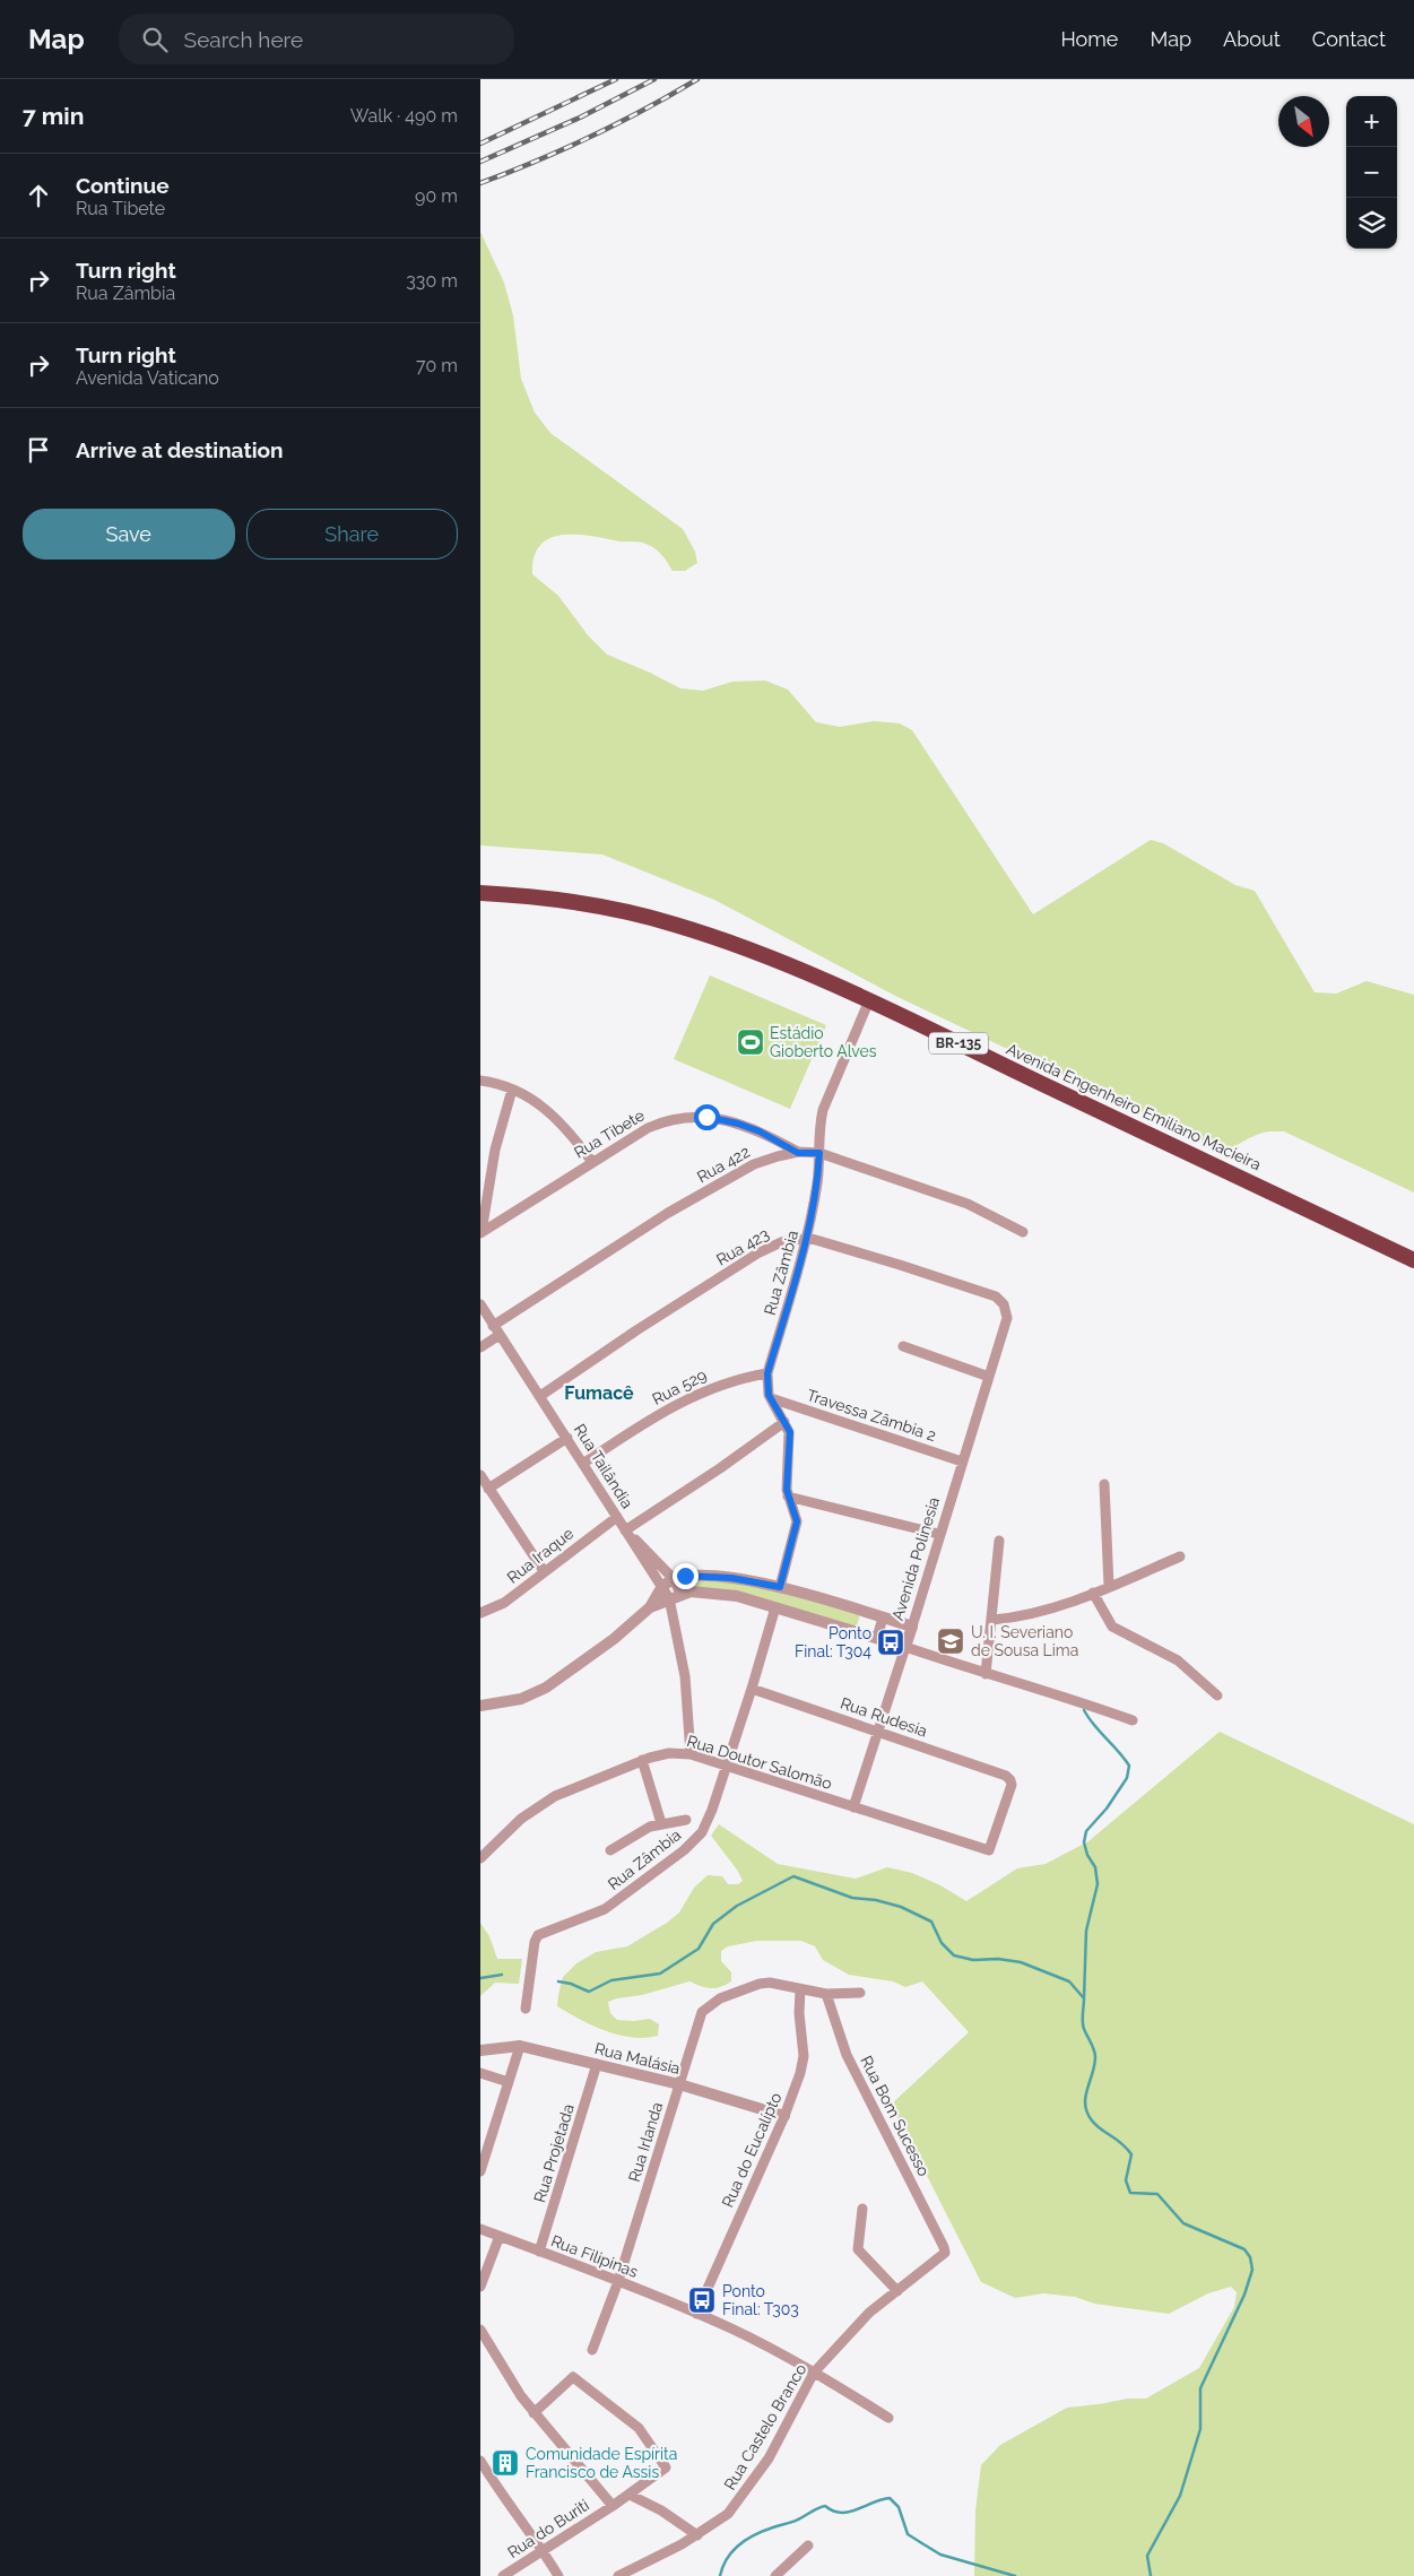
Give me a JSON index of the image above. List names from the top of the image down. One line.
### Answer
{"streets":{"highway":["BR-135","Avenida Engenheiro Emiliano Macieira"],"street":["Rua Tibete","Rua 422","Rua 423","Rua Zâmbia","Rua 529","Travessa Zâmbia 2","Rua Tailândia","Rua Iraque","Avenida Polinesia","Rua Rudesia","Rua Doutor Salomão","Rua Malásia","Rua Bom Sucesso","Rua Irlanda","Rua do Eucalípto","Rua Projetada","Rua Filipinas","Rua Castelo Branco","Rua do Buriti"]},"crossings":[["Avenida Engenheiro Emiliano Macieira","Rua Zâmbia"],["Rua Tibete","Rua 422"],["Rua 422","Rua Zâmbia"],["Rua 422","Rua Tailândia"],["Rua 423","Rua Zâmbia"],["Rua 423","Rua Tailândia"],["Rua 423","Avenida Polinesia"],["Rua Zâmbia","Rua 529"],["Rua Zâmbia","Travessa Zâmbia 2"],["Rua Zâmbia","Rua Rudesia"],["Rua Zâmbia","Rua Doutor Salomão"],["Rua 529","Rua Tailândia"],["Travessa Zâmbia 2","Avenida Polinesia"],["Rua Tailândia","Rua Iraque"],["Avenida Polinesia","Rua Rudesia"],["Avenida Polinesia","Rua Doutor Salomão"],["Rua Rudesia","Rua Doutor Salomão"],["Rua Malásia","Rua Irlanda"],["Rua Malásia","Rua do Eucalípto"],["Rua Malásia","Rua Projetada"],["Rua Bom Sucesso","Rua Castelo Branco"],["Rua Irlanda","Rua do Eucalípto"],["Rua Irlanda","Rua Filipinas"],["Rua do Eucalípto","Rua Filipinas"],["Rua Projetada","Rua Filipinas"],["Rua Filipinas","Rua Castelo Branco"]],"districts":["Fumacê"],"places":{"sports":["Estádio Gioberto Alves"],"school or university":["U. I. Severiano de Sousa Lima"],"bus stop":["Ponto Final: T304","Ponto Final: T303"],"building":["Comunidade Espírita Francisco de Assis"]},"north":"bottom right","page":{"header":"Map","search":"Search here","nav":["Home","Map","About","Contact"],"heading":["7 min","Walk · 490 m"],"map_buttons":["+","−"],"list":[["Continue","Rua Tibete","90 m"],["Turn right","Rua Zâmbia","330 m"],["Turn right","Avenida Vaticano","70 m"],"Arrive at destination"],"buttons":["Save","Share"]}}
